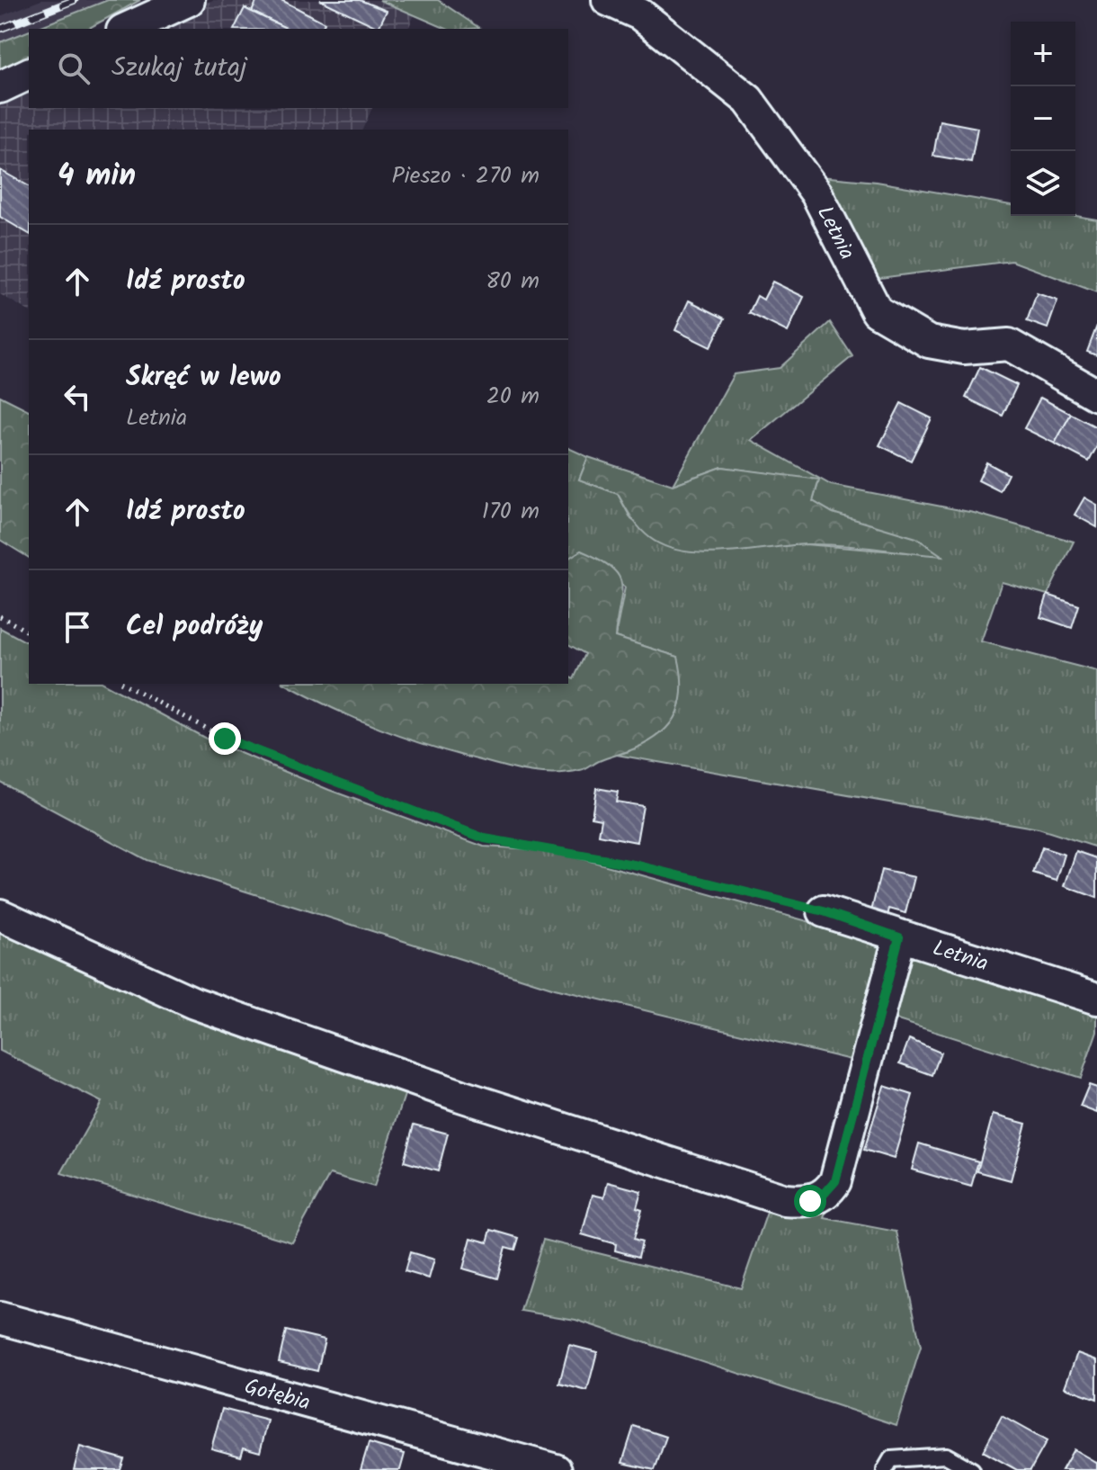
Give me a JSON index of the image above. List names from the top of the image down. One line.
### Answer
{"streets":{"street":["Letnia","Gołębia"]},"page":{"map_buttons":["+","−"],"search":"Szukaj tutaj","heading":["4 min","Pieszo · 270 m"],"list":[["Idź prosto","80 m"],["Skręć w lewo","Letnia","20 m"],["Idź prosto","170 m"],"Cel podróży"]}}
